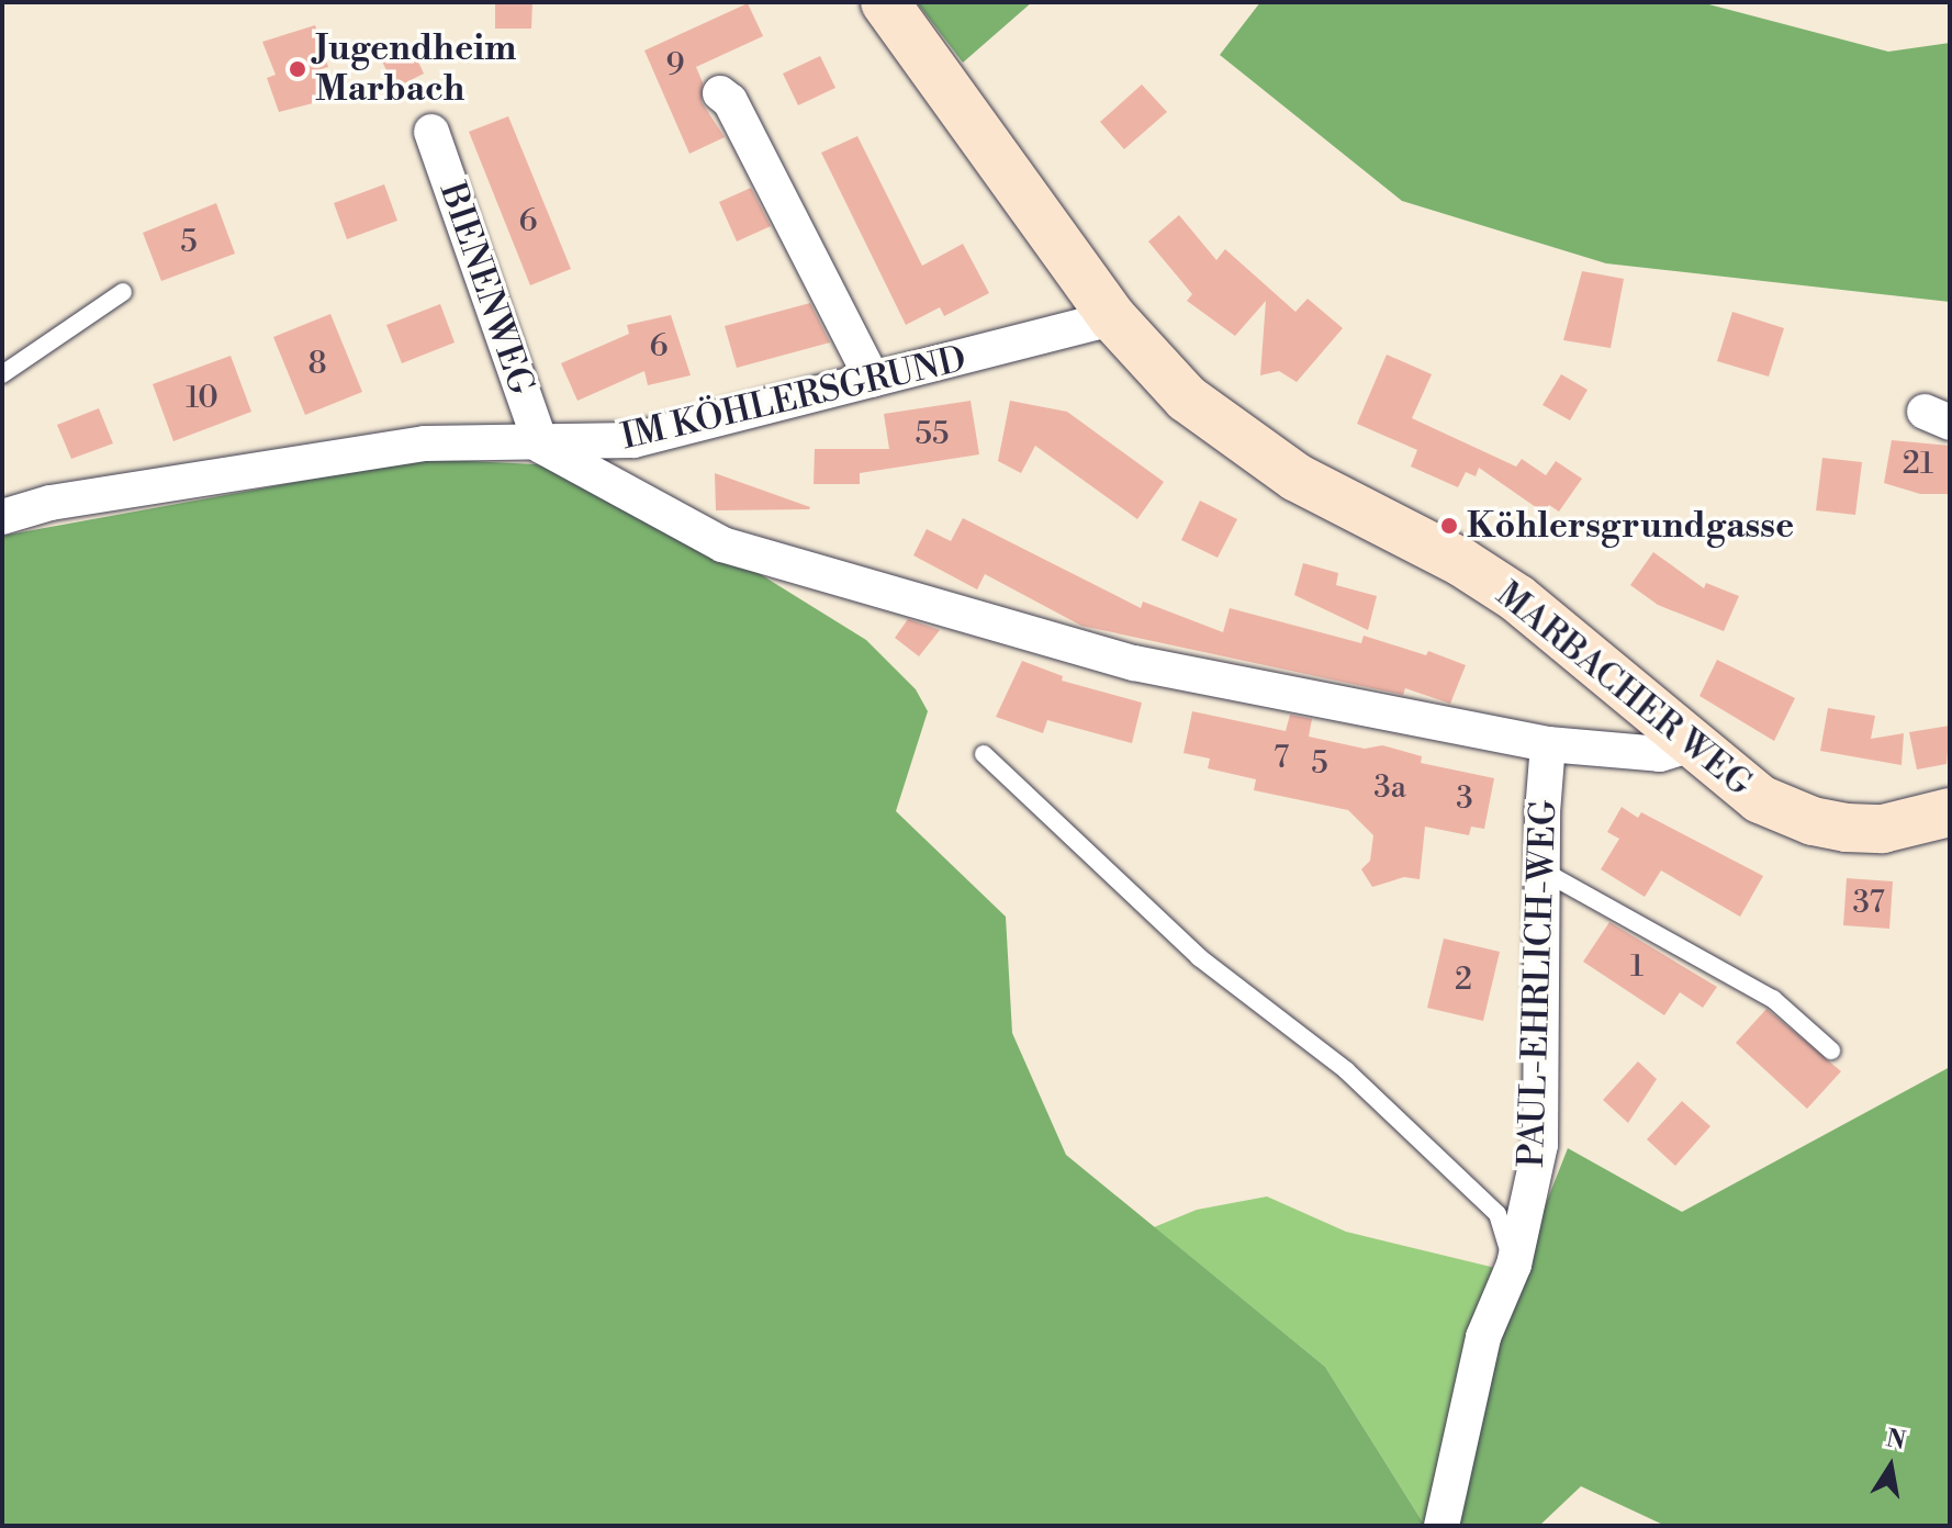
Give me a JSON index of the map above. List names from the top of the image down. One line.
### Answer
{"streets":{"main road":["MARBACHER WEG"],"street":["BIENENWEG","IM KÖHLERSGRUND","PAUL-EHRLICH-WEG"]},"crossings":[["BIENENWEG","IM KÖHLERSGRUND"],["IM KÖHLERSGRUND","MARBACHER WEG"]],"places":["Jugendheim Marbach","Köhlersgrundgasse"],"house_numbers":["9","6","5","6","8","10","55","21","7","5","3a","3","37","1","2"],"north":"top"}
